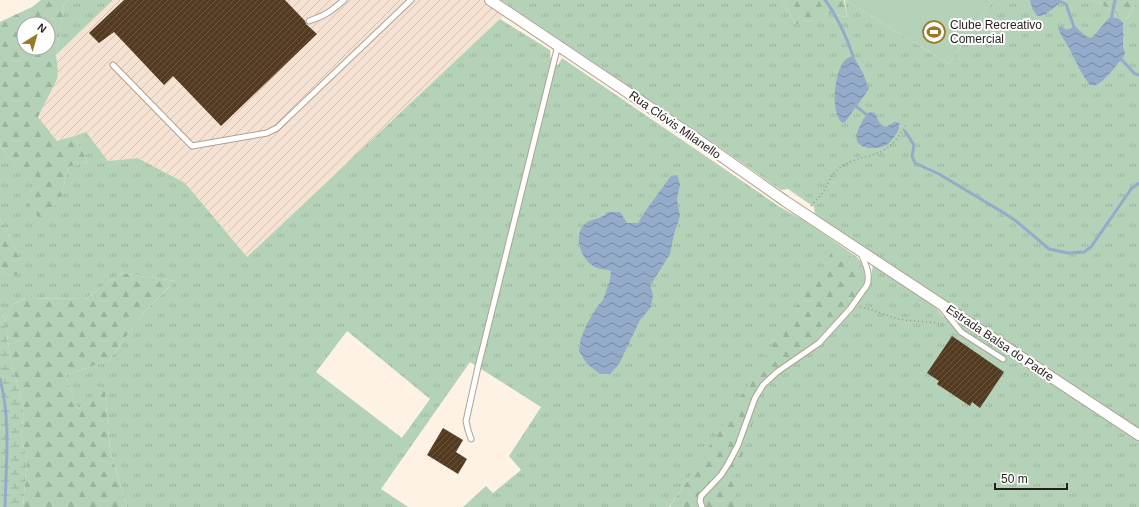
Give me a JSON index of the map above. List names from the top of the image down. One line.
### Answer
{"streets":{"street":["Rua Clóvis Milanello","Estrada Balsa do Padre"]},"crossings":[["Rua Clóvis Milanello","Estrada Balsa do Padre"]],"places":{"sports":["Clube Recreativo Comercial"]},"scale_bar":"50 m","north":"top right"}
